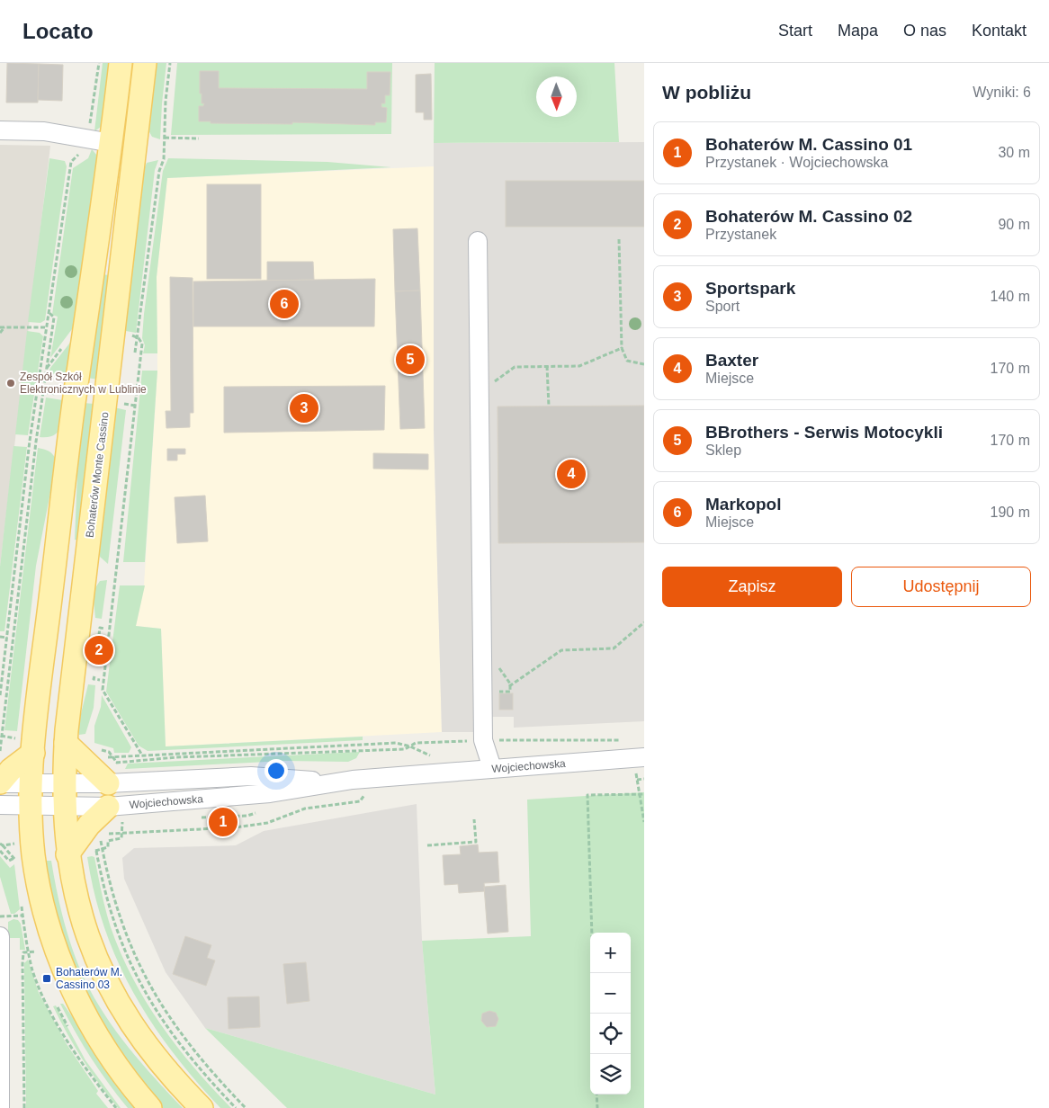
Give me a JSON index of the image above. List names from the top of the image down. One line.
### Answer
{"streets":{"main road":["Bohaterów Monte Cassino"],"street":["Wojciechowska"]},"crossings":[["Bohaterów Monte Cassino","Wojciechowska"]],"places":{"other":["Zespół Szkół Elektronicznych w Lublinie"],"transit":["Bohaterów M. Cassino 03"]},"north":"bottom","page":{"header":"Locato","nav":["Start","Mapa","O nas","Kontakt"],"heading":["W pobliżu","Wyniki: 6"],"list":[{"mark":"1","name":"Bohaterów M. Cassino 01","note":"Przystanek · Wojciechowska","value":"30 m"},{"mark":"2","name":"Bohaterów M. Cassino 02","note":"Przystanek","value":"90 m"},{"mark":"3","name":"Sportspark","note":"Sport","value":"140 m"},{"mark":"4","name":"Baxter","note":"Miejsce","value":"170 m"},{"mark":"5","name":"BBrothers - Serwis Motocykli","note":"Sklep","value":"170 m"},{"mark":"6","name":"Markopol","note":"Miejsce","value":"190 m"}],"pins":["6","5","3","4","2","1"],"buttons":["Zapisz","Udostępnij"],"map_buttons":["+","−"]}}
